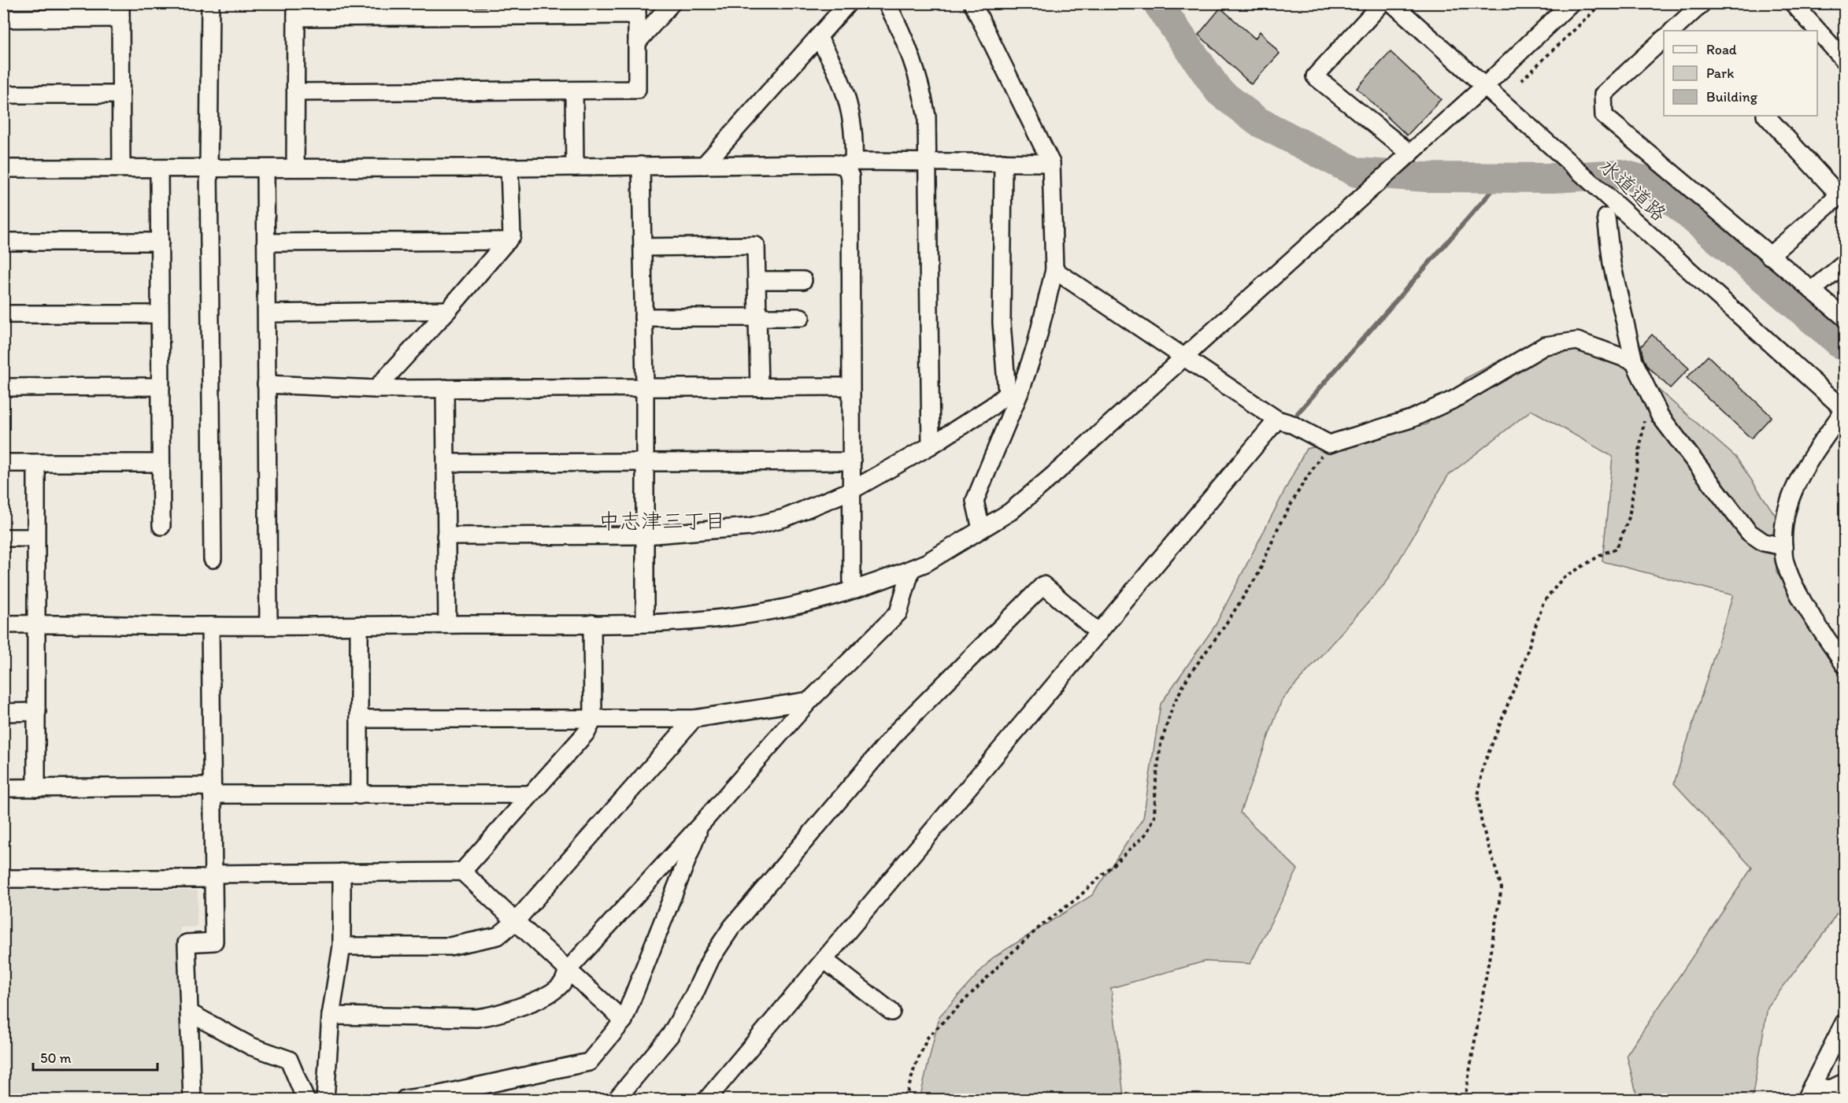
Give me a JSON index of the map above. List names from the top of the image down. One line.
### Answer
{"streets":{"street":["水道道路"]},"districts":["中志津三丁目"],"legend":["Road","Park","Building"],"scale_bar":"50 m"}
